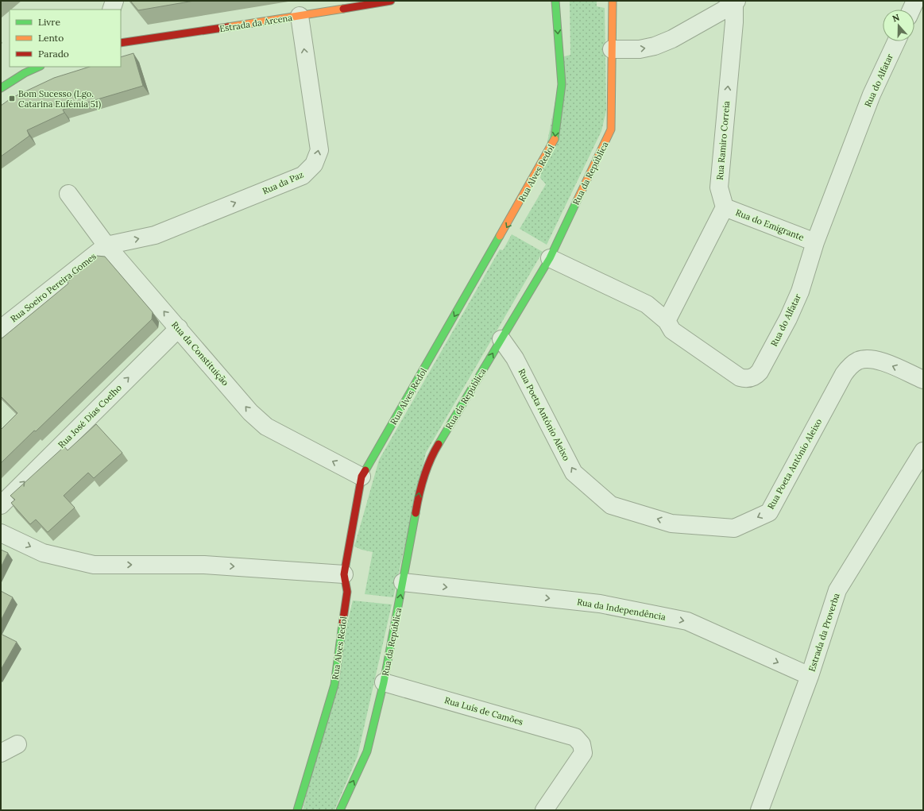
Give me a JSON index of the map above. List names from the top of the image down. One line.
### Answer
{"streets":{"street":["Estrada da Arcena","Rua do Alfatar","Rua Ramiro Correia","Rua Alves Redol","Rua da República","Rua da Paz","Rua do Emigrante","Rua Soeiro Pereira Gomes","Rua da Constituição","Rua Poeta António Aleixo","Rua José Dias Coelho","Rua da Independência","Estrada da Proverba","Rua Luís de Camões"]},"crossings":[["Estrada da Arcena","Rua da Paz"],["Rua do Alfatar","Rua da República"],["Rua do Alfatar","Rua do Emigrante"],["Rua Ramiro Correia","Rua do Emigrante"],["Rua Alves Redol","Rua da Constituição"],["Rua da República","Rua Poeta António Aleixo"],["Rua da República","Rua da Independência"],["Rua da República","Rua Luís de Camões"],["Rua da Paz","Rua Soeiro Pereira Gomes"],["Rua da Paz","Rua da Constituição"],["Rua Soeiro Pereira Gomes","Rua da Constituição"],["Rua da Constituição","Rua José Dias Coelho"],["Rua da Independência","Estrada da Proverba"]],"one_way":["Rua Ramiro Correia","Rua Alves Redol","Rua da República","Rua da Constituição","Rua José Dias Coelho","Rua da Independência"],"places":{"transit":["Bom Sucesso (Lgo. Catarina Eufémia 51)"]},"legend":["Livre","Lento","Parado"],"north":"top"}
